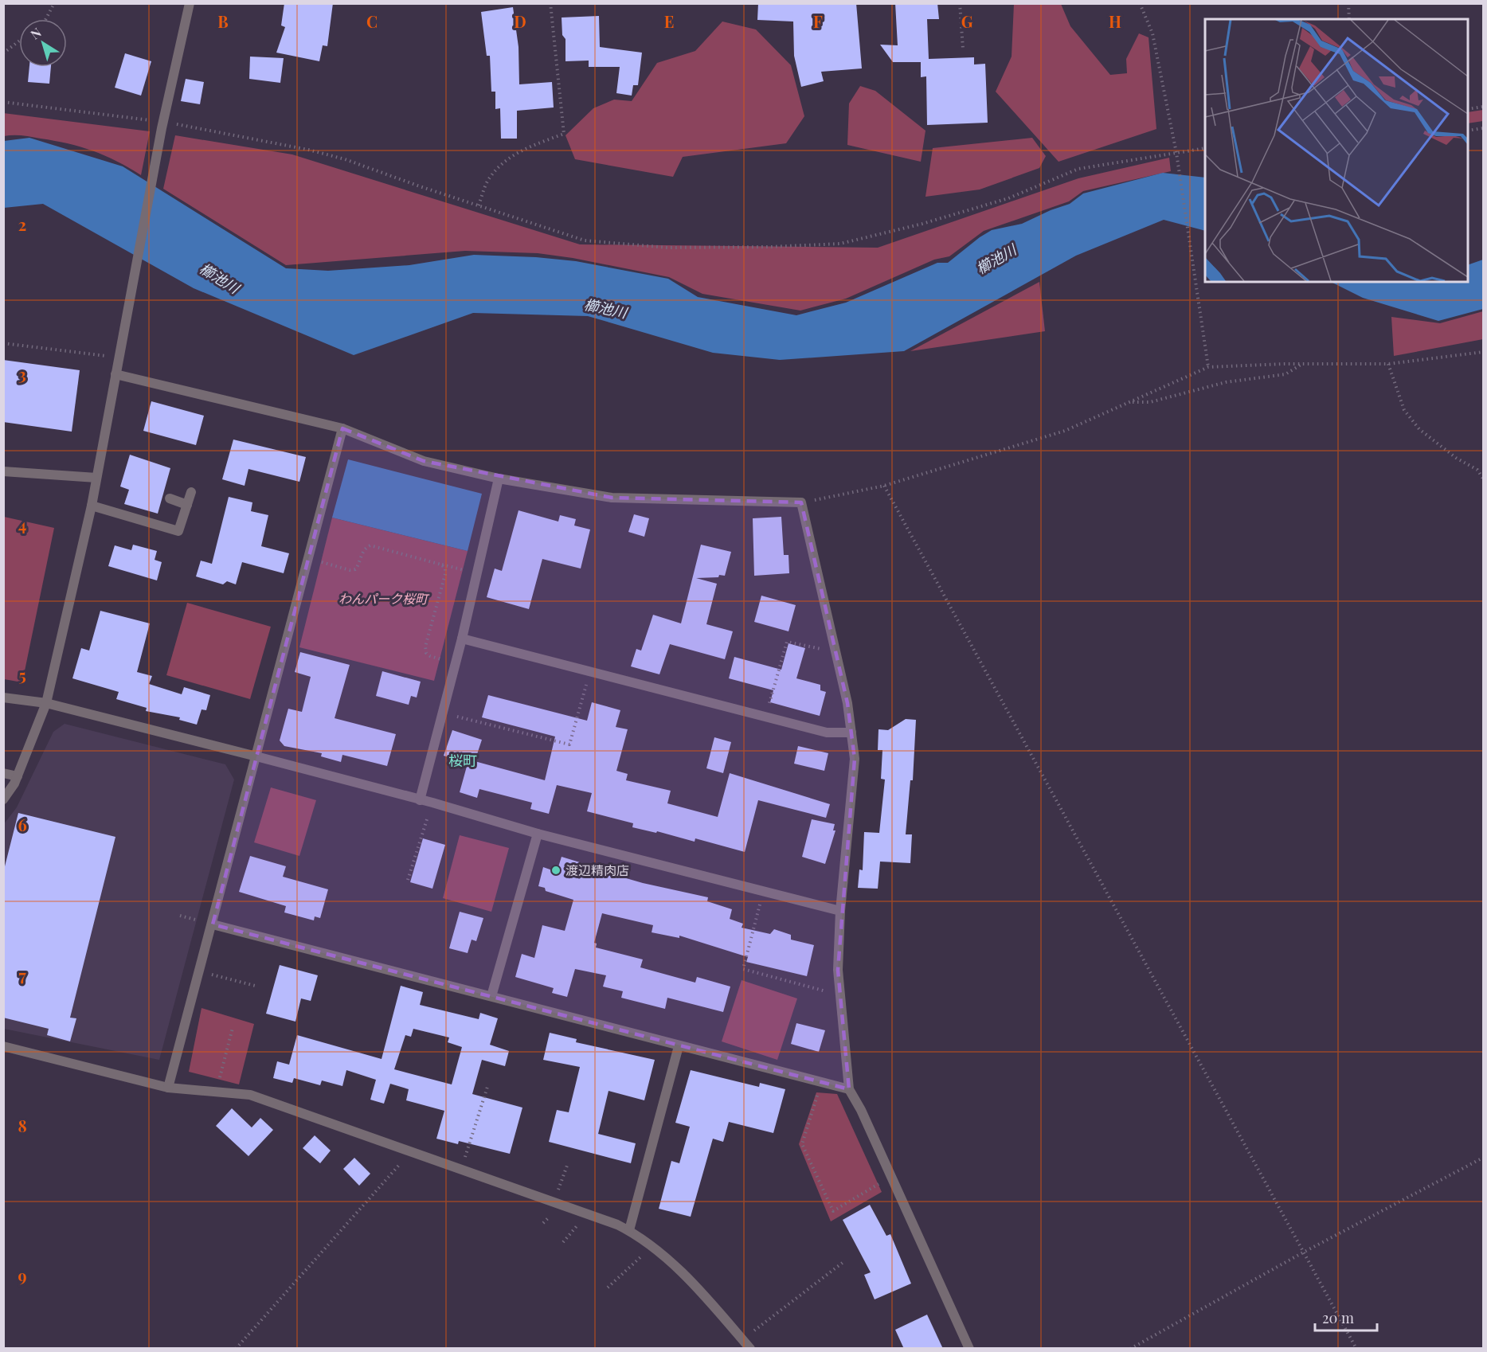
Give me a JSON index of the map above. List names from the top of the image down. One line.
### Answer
{"districts":["桜町"],"water":["櫛池川"],"parks":["わんパーク桜町"],"places":["渡辺精肉店"],"scale_bar":"20 m","north":"top left","grid":{"columns":["B","C","D","E","F","G","H"],"rows":["2","3","4","5","6","7","8","9"]}}
